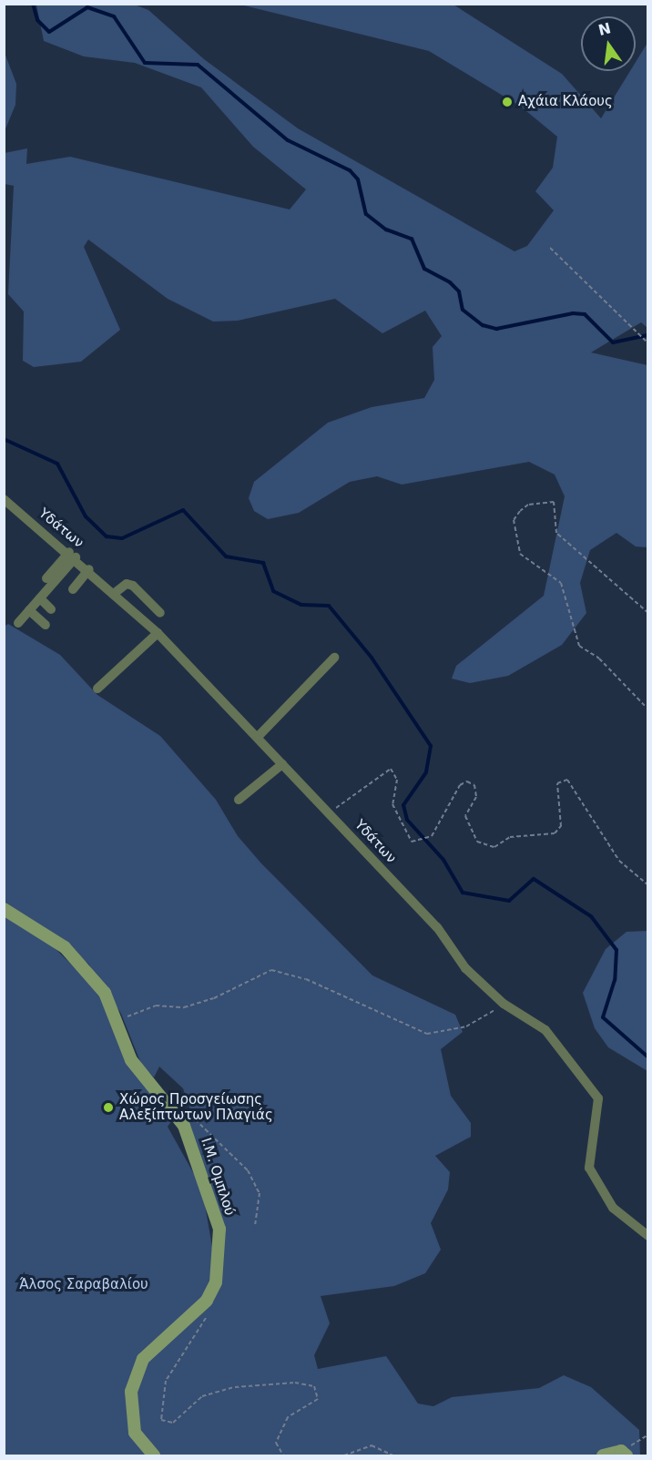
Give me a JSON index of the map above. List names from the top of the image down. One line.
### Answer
{"streets":{"street":["Υδάτων","Ι.Μ. Ομπλού"]},"parks":["Άλσος Σαραβαλίου"],"places":["Αχάια Κλάους","Χώρος Προσγείωσης Αλεξίπτωτων Πλαγιάς"],"north":"top"}
